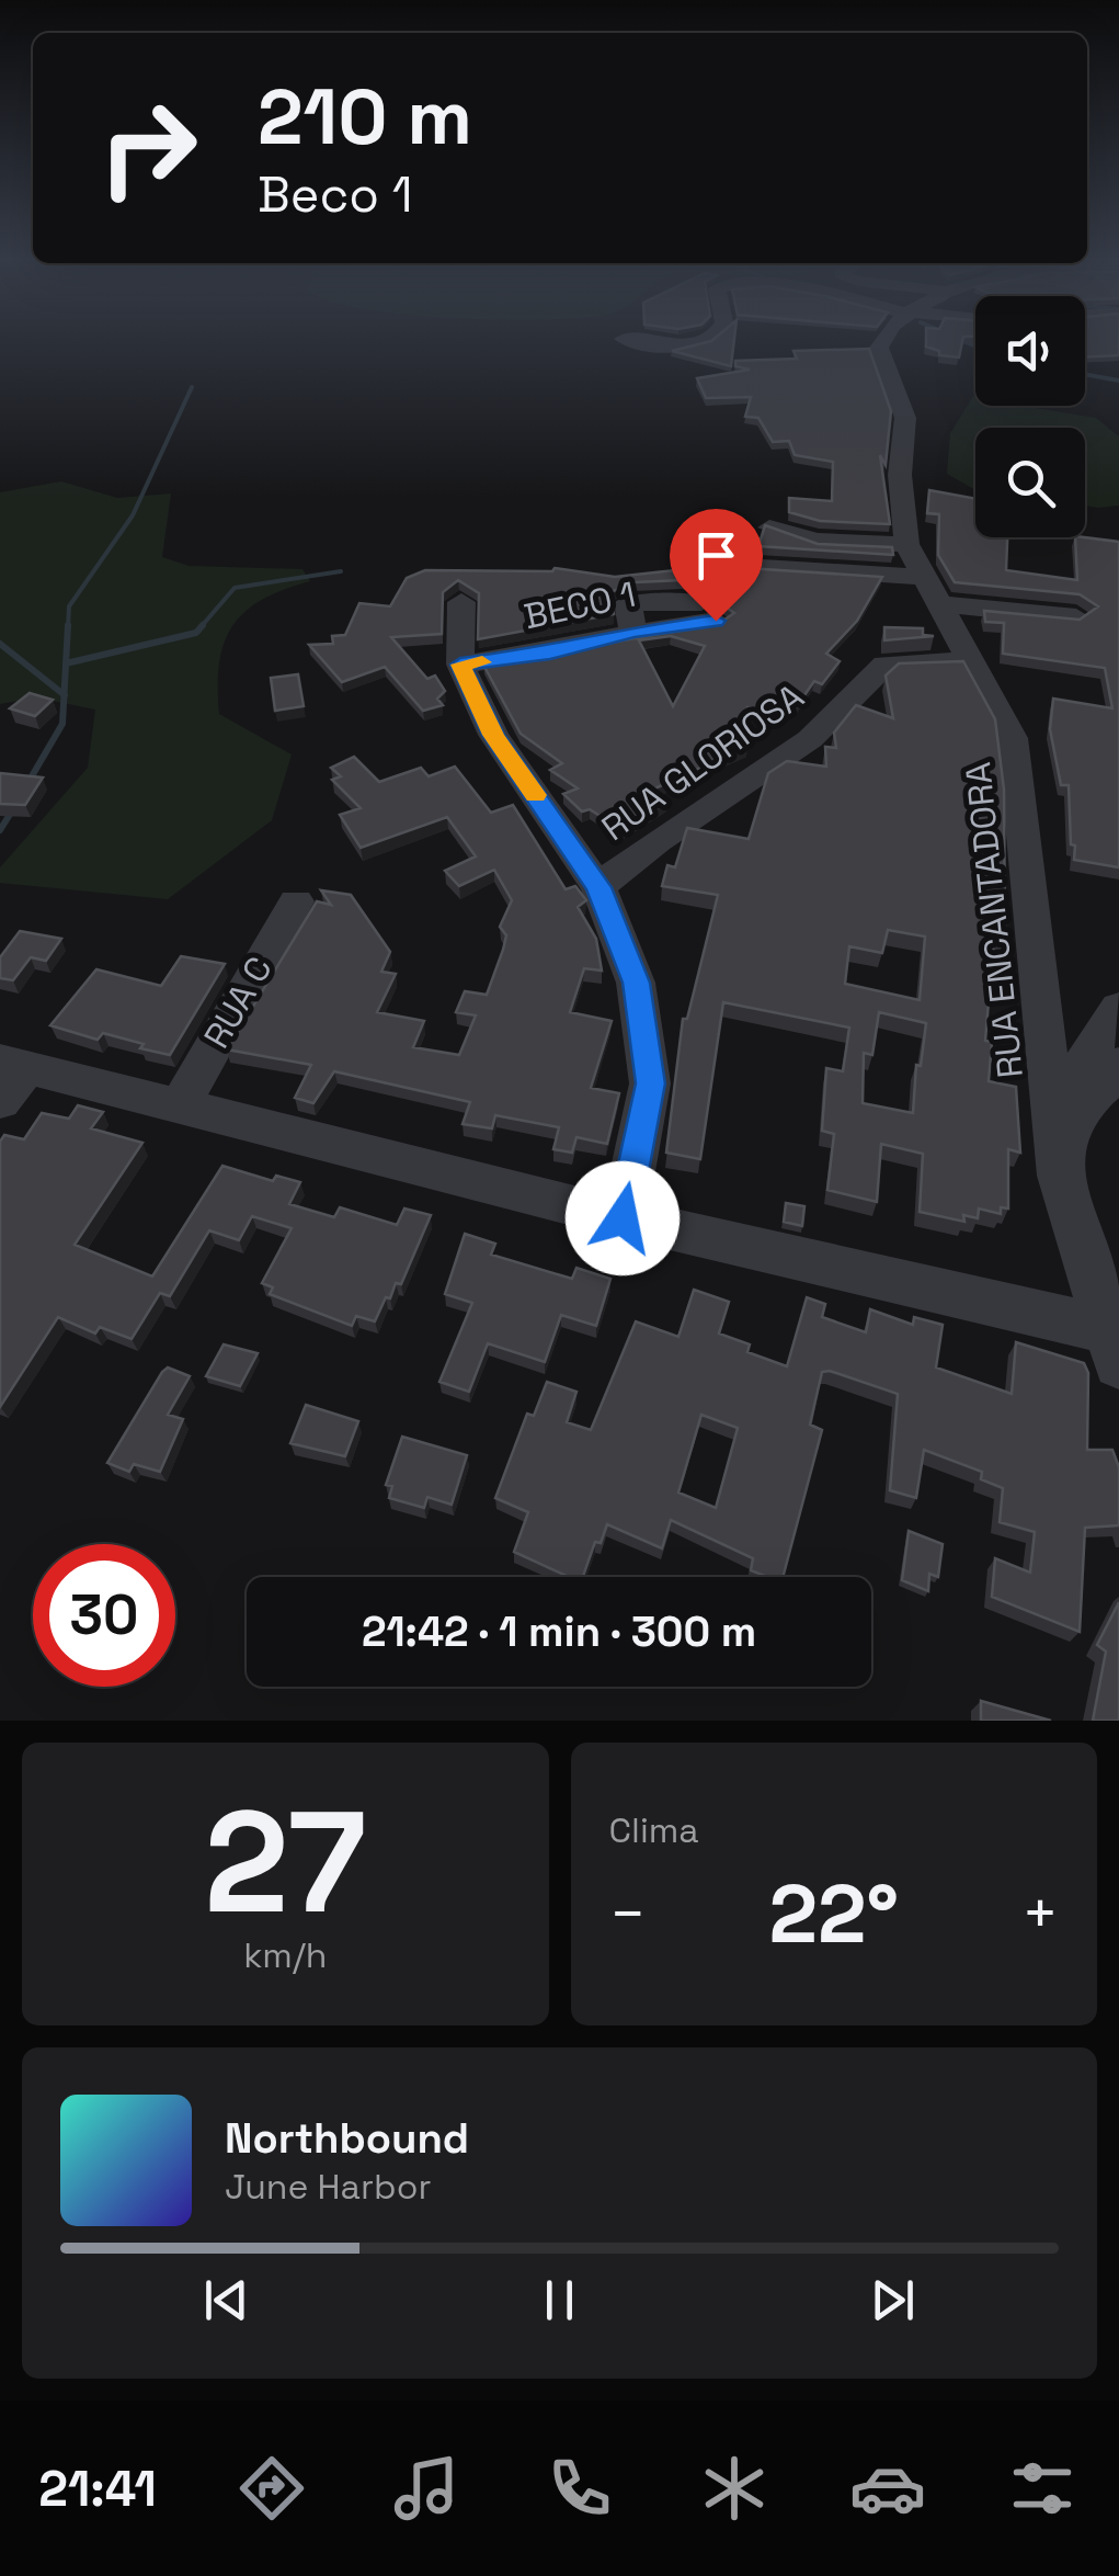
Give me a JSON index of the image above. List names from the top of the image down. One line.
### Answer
{"streets":{"street":["BECO 1","RUA GLORIOSA","RUA ENCANTADORA","RUA C"]},"crossings":[["RUA GLORIOSA","RUA ENCANTADORA"]],"page":{"turn":["210 m","Beco 1"],"limit":"30","trip":"21:42 · 1 min · 300 m","tile":[["27","km/h"],"Clima"],"heat":["−","22°","+"],"song":["Northbound","June Harbor"],"tabs":"21:41"}}
